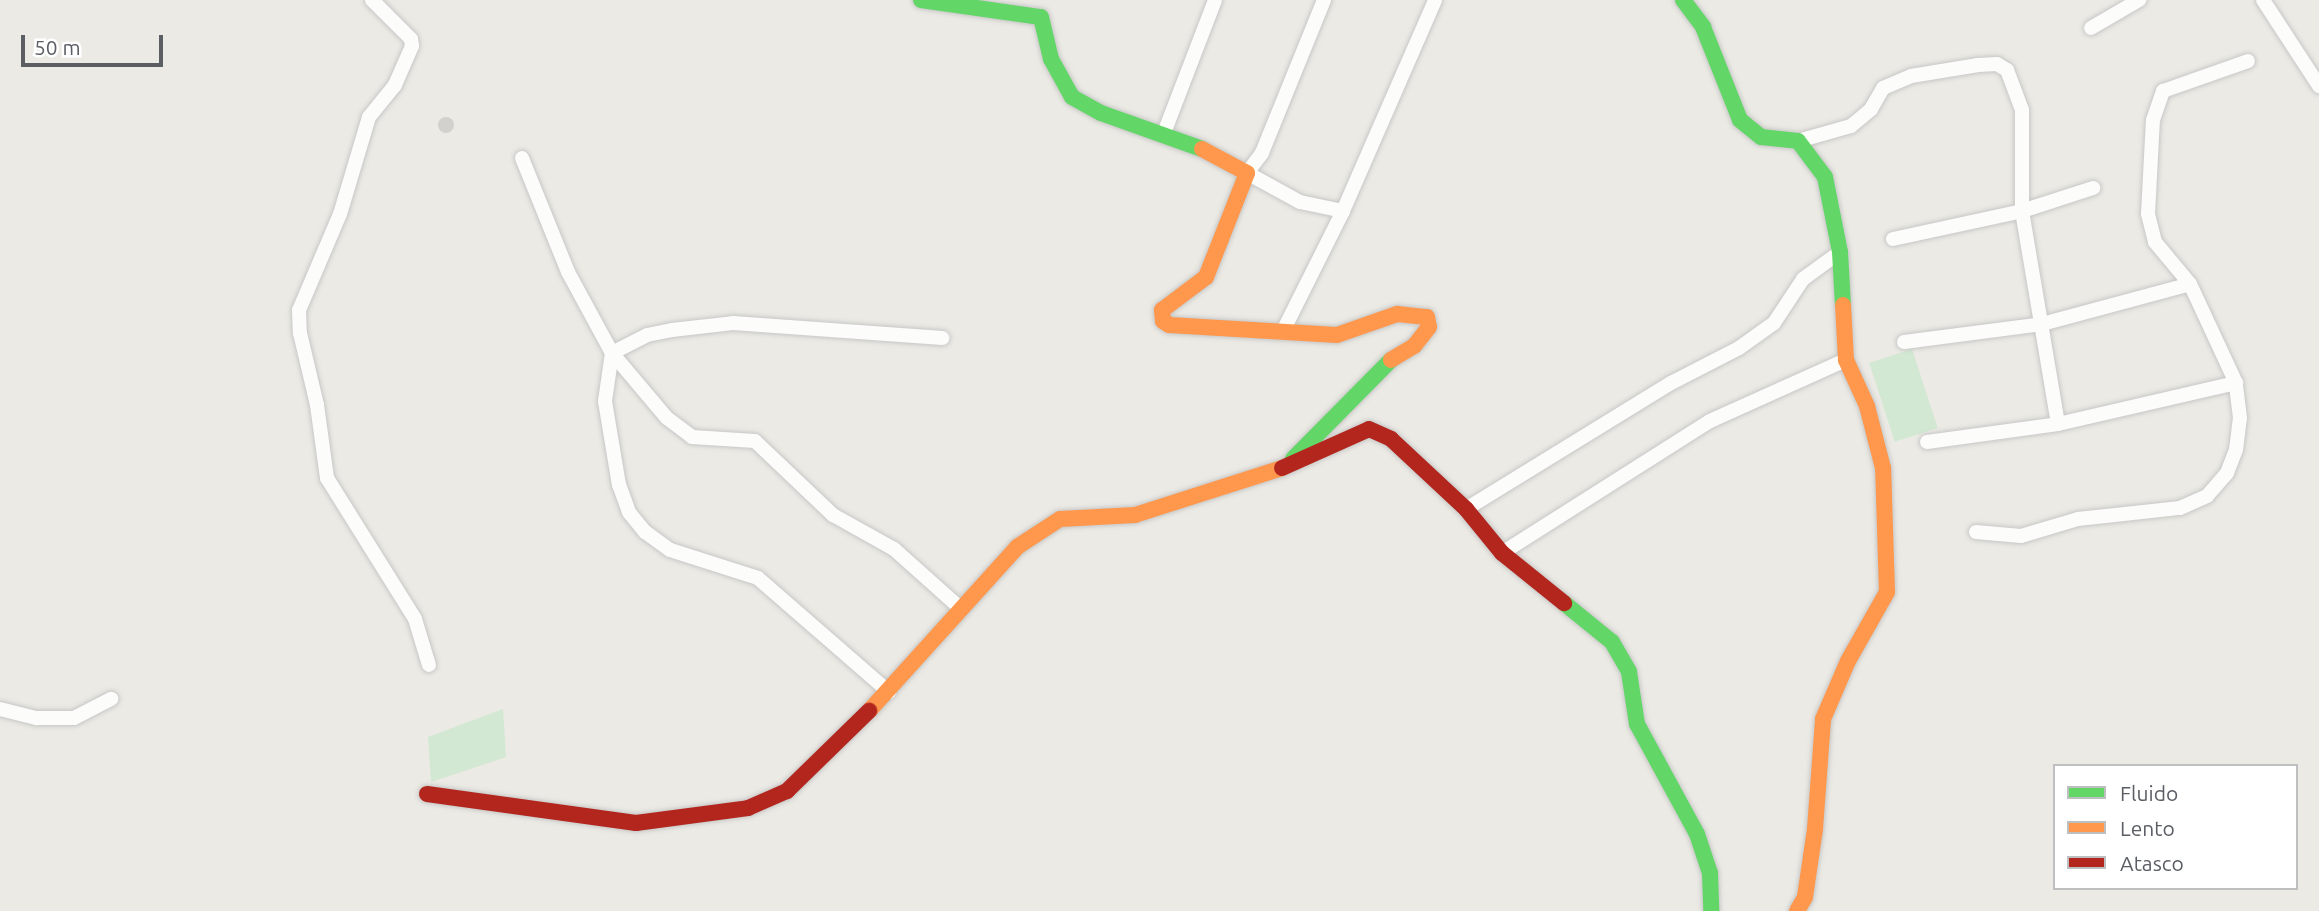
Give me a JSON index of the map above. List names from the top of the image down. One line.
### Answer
{"legend":["Fluido","Lento","Atasco"],"scale_bar":"50 m"}
